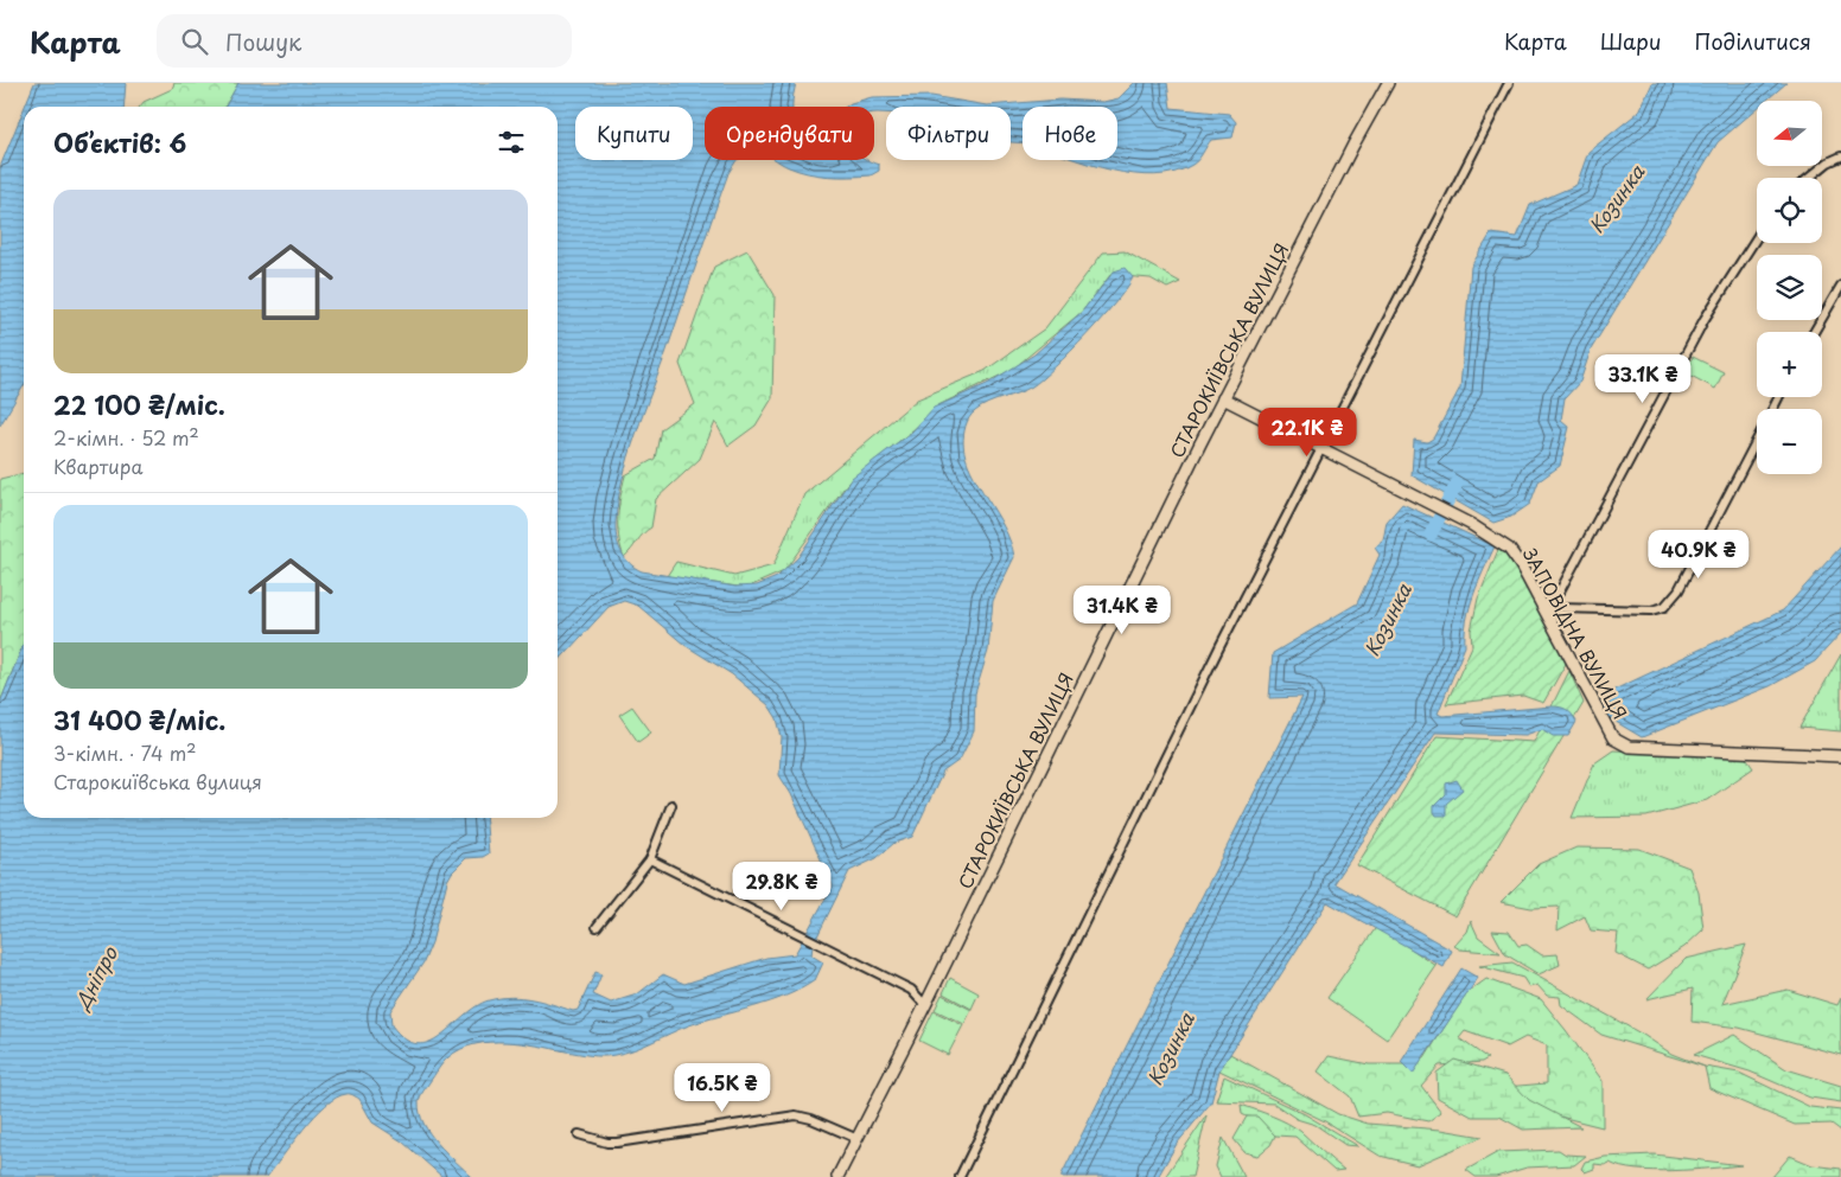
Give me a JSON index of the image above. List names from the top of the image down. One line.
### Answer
{"streets":{"street":["СТАРОКИЇВСЬКА ВУЛИЦЯ","ЗАПОВІДНА ВУЛИЦЯ"]},"crossings":[["СТАРОКИЇВСЬКА ВУЛИЦЯ","ЗАПОВІДНА ВУЛИЦЯ"]],"water":["Козинка","Дніпро"],"north":"left","page":{"header":"Карта","search":"Пошук","nav":["Карта","Шари","Поділитися"],"map_buttons":["+","−"],"chip":["Купити","Орендувати","Фільтри","Нове"],"heading":"Об’єктів: 6","list":[{"name":"22 100 ₴/міс.","note":"2-кімн. · 52 m² · Квартира"},{"name":"31 400 ₴/міс.","note":"3-кімн. · 74 m² · Старокиївська вулиця"}],"price":["33.1K ₴","22.1K ₴","40.9K ₴","31.4K ₴","29.8K ₴","16.5K ₴"]}}
